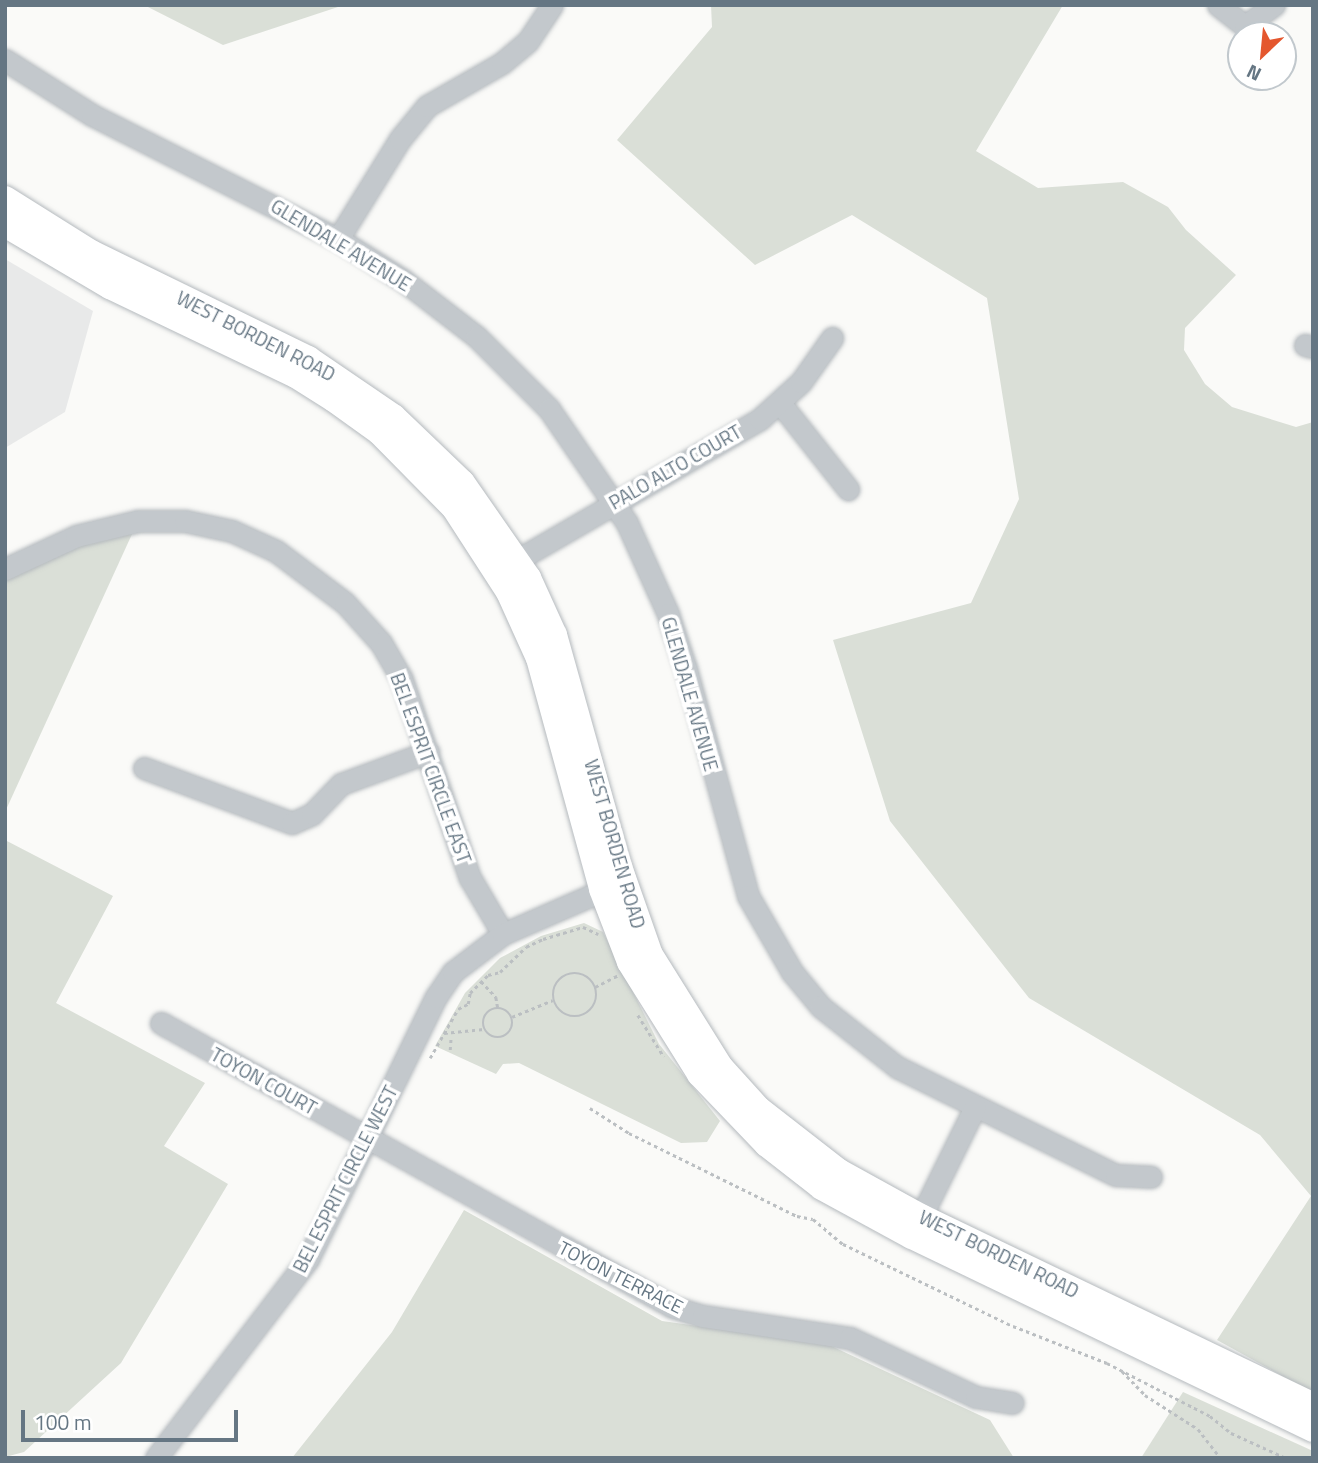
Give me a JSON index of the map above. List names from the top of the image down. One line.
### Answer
{"streets":{"main road":["WEST BORDEN ROAD"],"street":["GLENDALE AVENUE","PALO ALTO COURT","BEL ESPRIT CIRCLE EAST","TOYON COURT","BEL ESPRIT CIRCLE WEST","TOYON TERRACE"]},"crossings":[["GLENDALE AVENUE","PALO ALTO COURT"],["WEST BORDEN ROAD","PALO ALTO COURT"],["WEST BORDEN ROAD","BEL ESPRIT CIRCLE WEST"],["BEL ESPRIT CIRCLE EAST","BEL ESPRIT CIRCLE WEST"],["TOYON COURT","BEL ESPRIT CIRCLE WEST"],["TOYON COURT","TOYON TERRACE"],["BEL ESPRIT CIRCLE WEST","TOYON TERRACE"]],"scale_bar":"100 m","north":"bottom left"}
